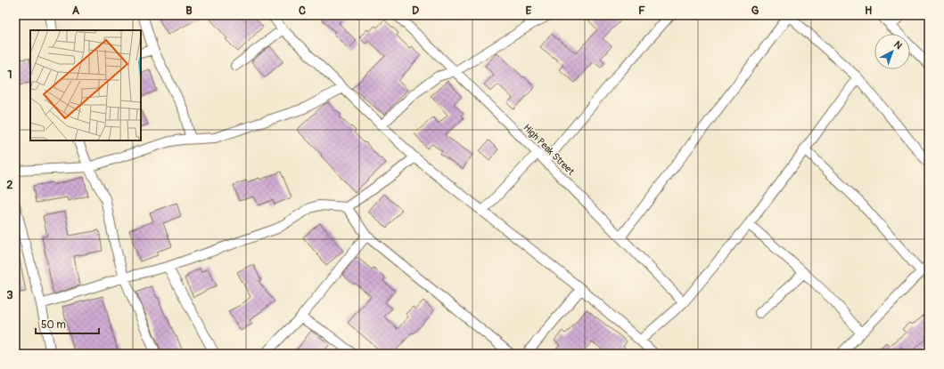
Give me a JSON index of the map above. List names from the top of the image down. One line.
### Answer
{"streets":{"street":["High Peak Street"]},"scale_bar":"50 m","north":"top right","grid":{"columns":["A","B","C","D","E","F","G","H"],"rows":["1","2","3"]}}
